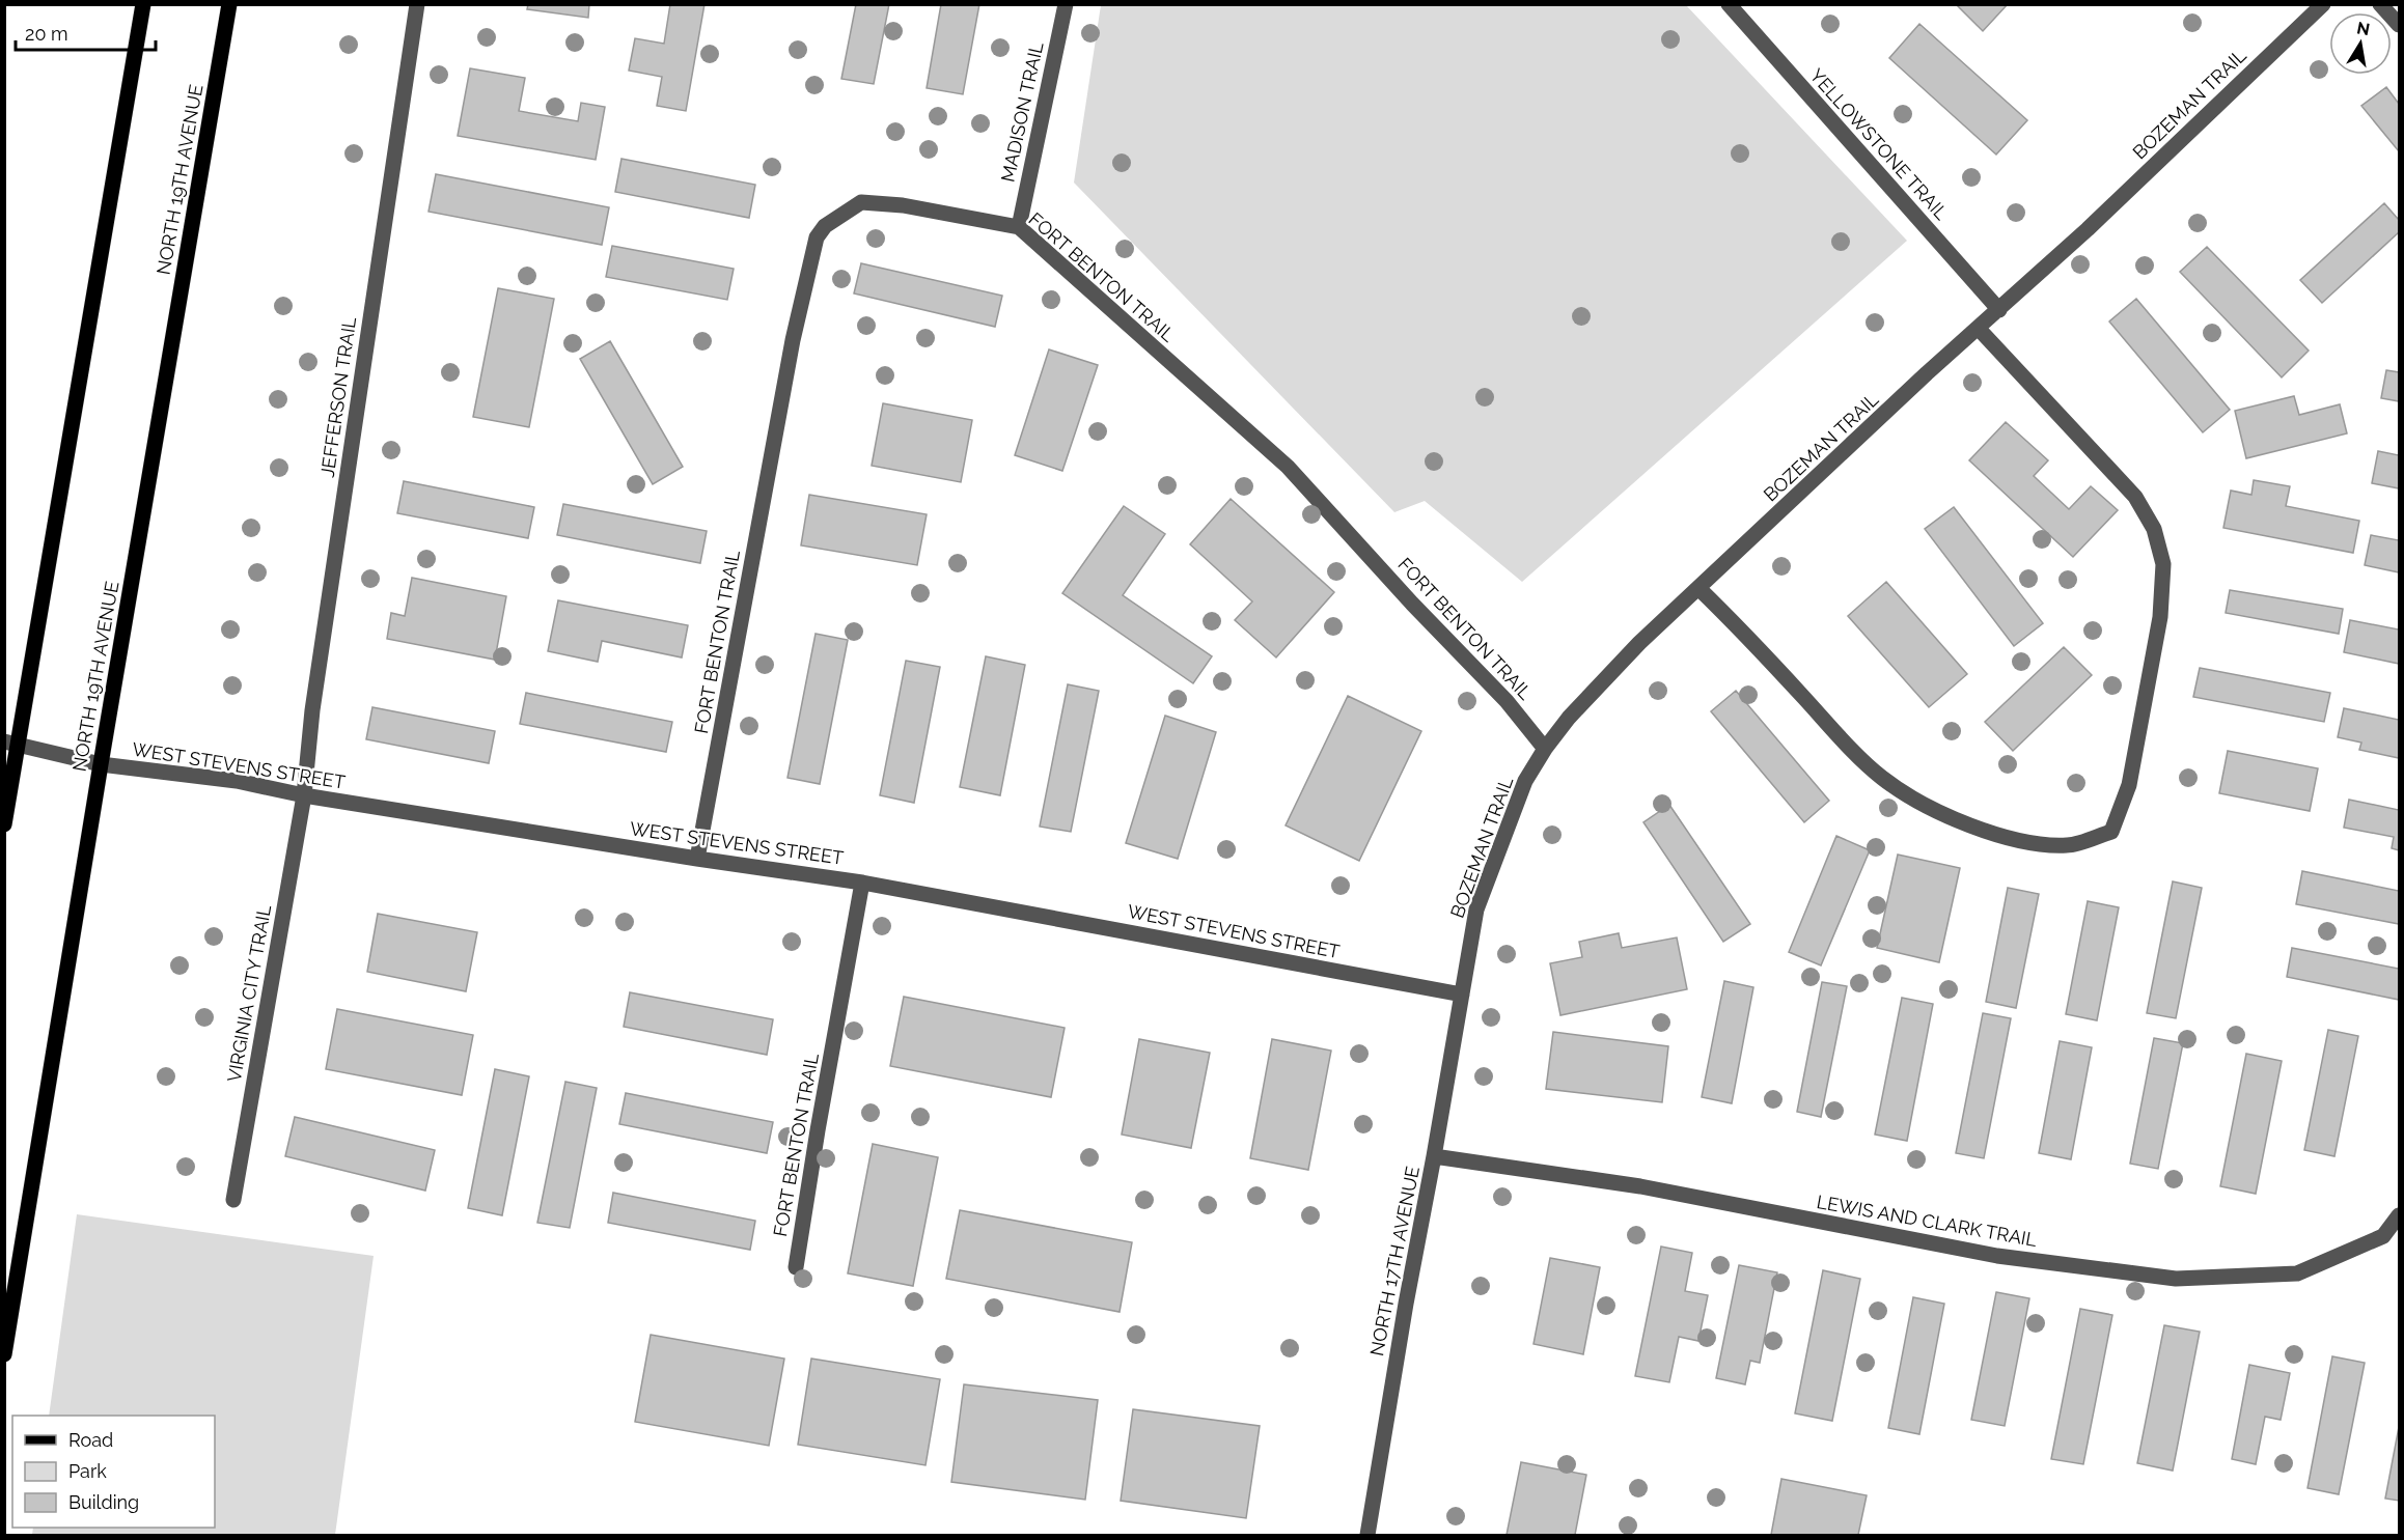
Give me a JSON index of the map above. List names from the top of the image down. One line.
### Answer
{"streets":{"main road":["NORTH 19TH AVENUE"],"street":["BOZEMAN TRAIL","MADISON TRAIL","YELLOWSTONE TRAIL","FORT BENTON TRAIL","JEFFERSON TRAIL","WEST STEVENS STREET","VIRGINIA CITY TRAIL","LEWIS AND CLARK TRAIL","NORTH 17TH AVENUE"]},"crossings":[["BOZEMAN TRAIL","YELLOWSTONE TRAIL"],["BOZEMAN TRAIL","FORT BENTON TRAIL"],["BOZEMAN TRAIL","WEST STEVENS STREET"],["BOZEMAN TRAIL","NORTH 17TH AVENUE"],["MADISON TRAIL","FORT BENTON TRAIL"],["NORTH 19TH AVENUE","WEST STEVENS STREET"],["FORT BENTON TRAIL","WEST STEVENS STREET"],["JEFFERSON TRAIL","WEST STEVENS STREET"],["JEFFERSON TRAIL","VIRGINIA CITY TRAIL"],["WEST STEVENS STREET","VIRGINIA CITY TRAIL"],["WEST STEVENS STREET","NORTH 17TH AVENUE"],["LEWIS AND CLARK TRAIL","NORTH 17TH AVENUE"]],"legend":["Road","Park","Building"],"scale_bar":"20 m","north":"top"}
